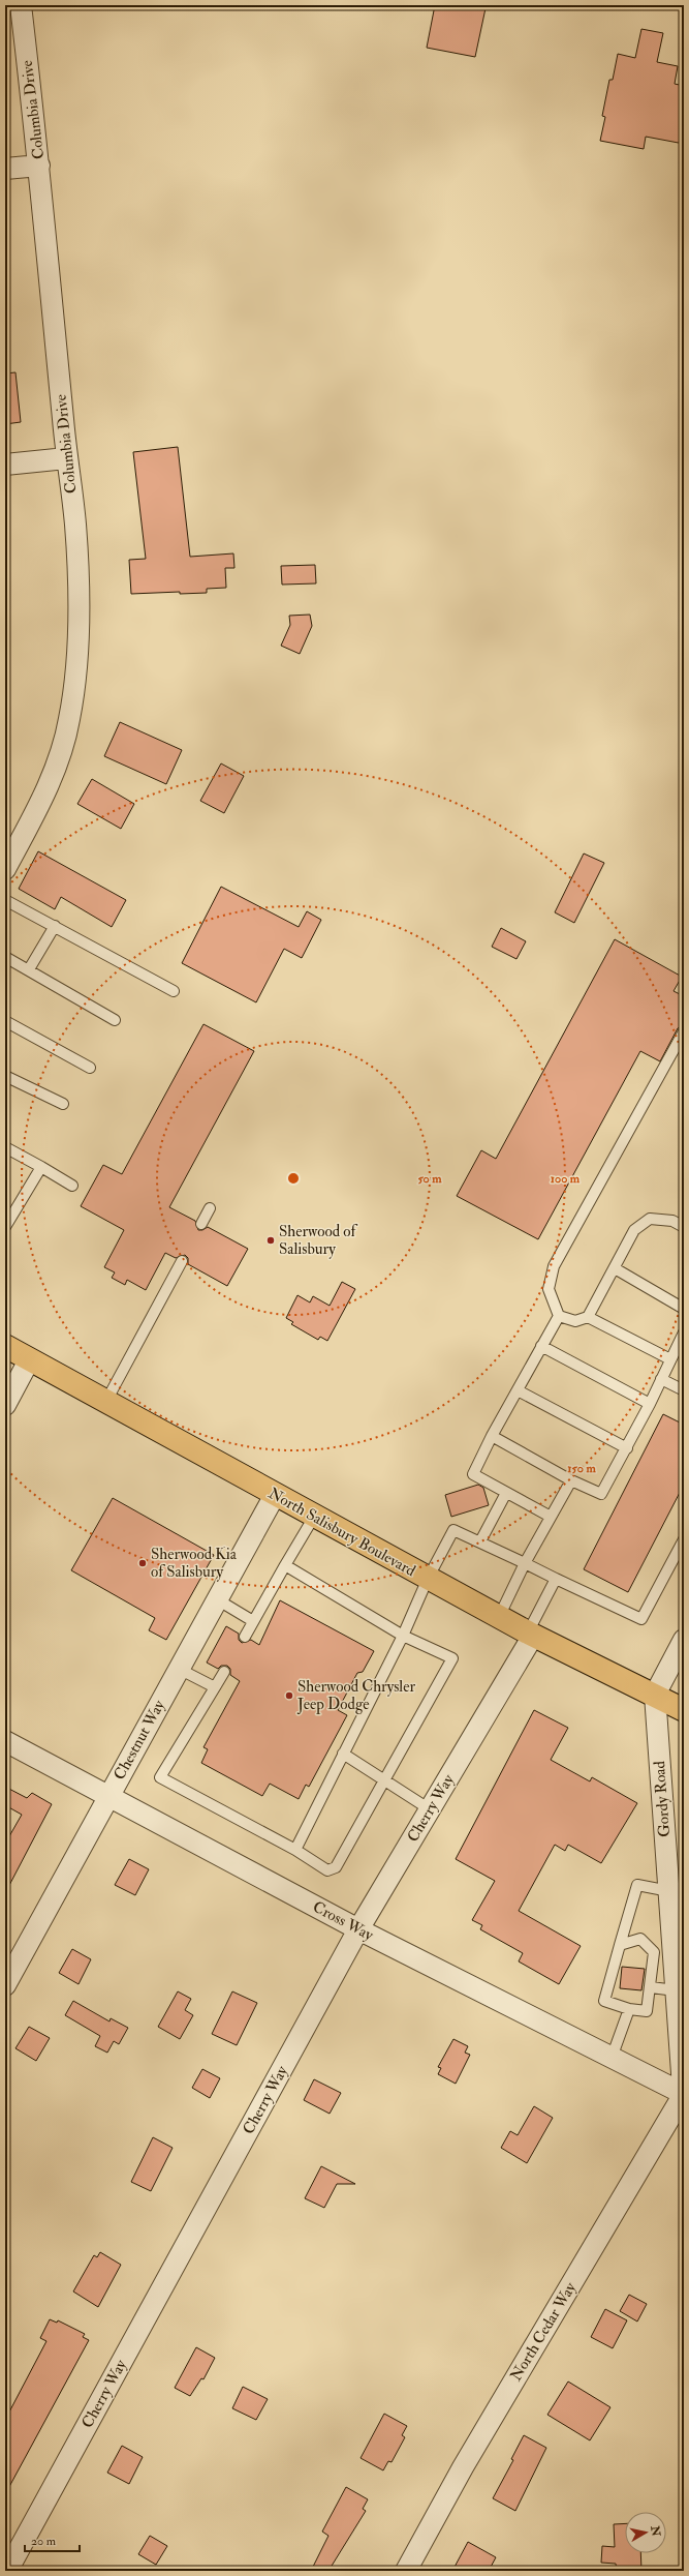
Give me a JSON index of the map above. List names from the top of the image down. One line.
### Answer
{"streets":{"main road":["North Salisbury Boulevard"],"street":["Columbia Drive","Chestnut Way","Gordy Road","Cherry Way","Cross Way","North Cedar Way"]},"crossings":[["North Salisbury Boulevard","Chestnut Way"],["North Salisbury Boulevard","Gordy Road"],["North Salisbury Boulevard","Cherry Way"],["Chestnut Way","Cross Way"],["Gordy Road","Cross Way"],["Gordy Road","North Cedar Way"],["Cherry Way","Cross Way"],["Cross Way","North Cedar Way"]],"places":["Sherwood of Salisbury","Sherwood Kia of Salisbury","Sherwood Chrysler Jeep Dodge"],"scale_bar":"20 m","north":"right","rings":["50 m","100 m","150 m"]}
